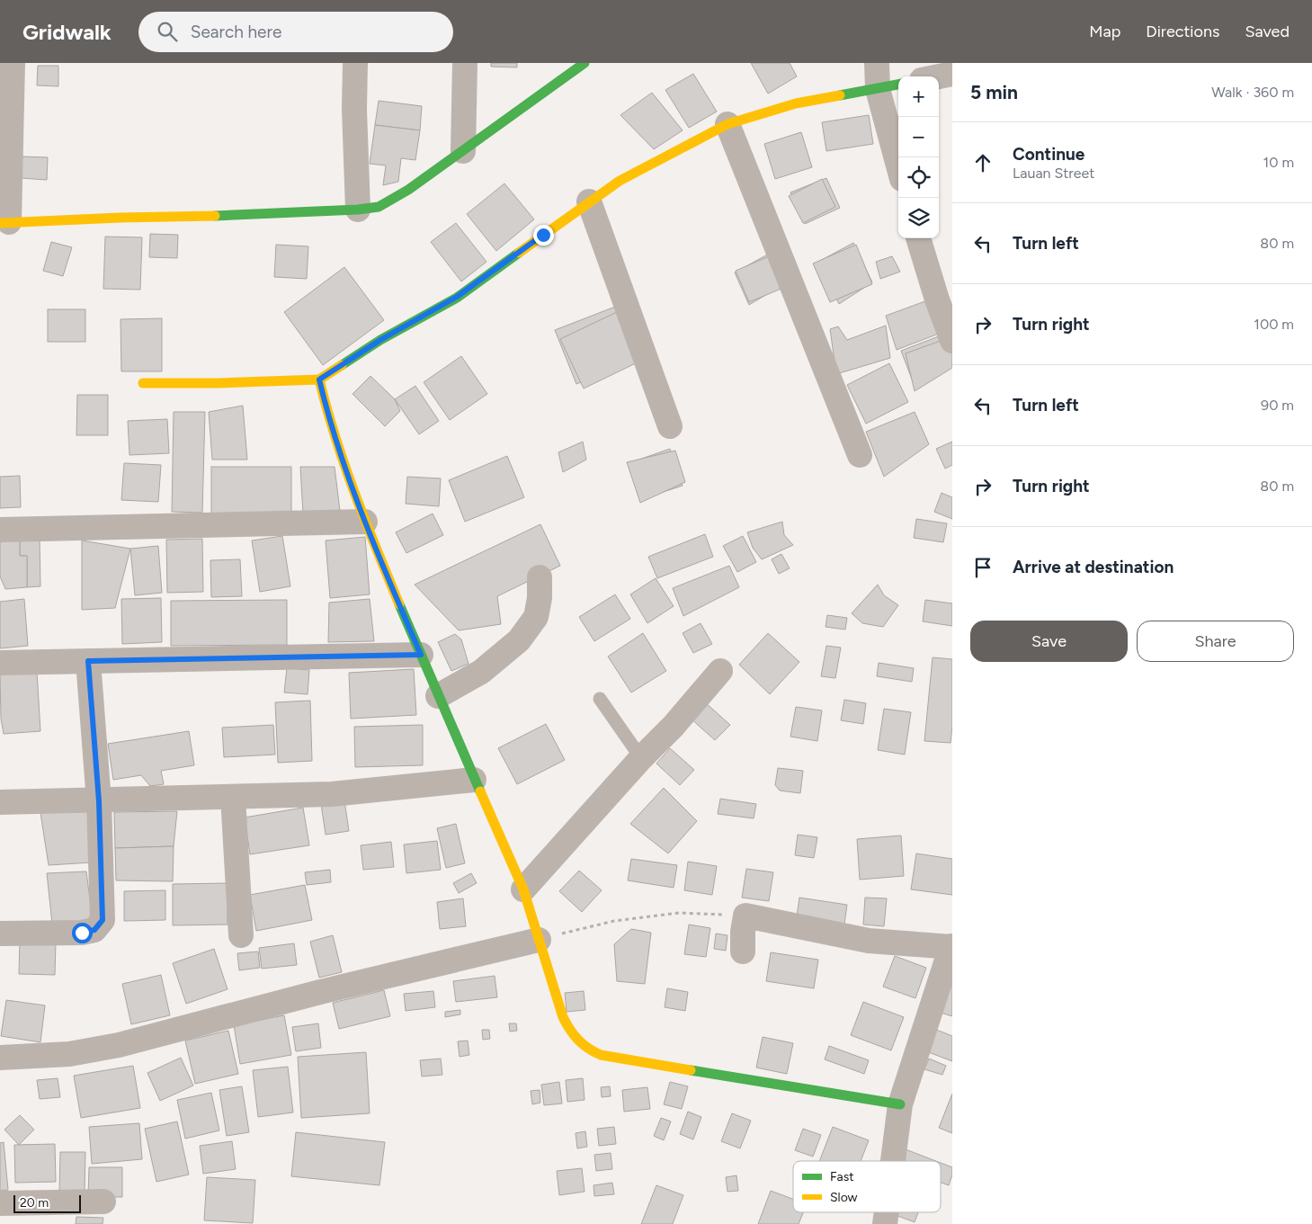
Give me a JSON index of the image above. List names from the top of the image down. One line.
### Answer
{"legend":["Fast","Slow"],"scale_bar":"20 m","page":{"header":"Gridwalk","search":"Search here","nav":["Map","Directions","Saved"],"heading":["5 min","Walk · 360 m"],"map_buttons":["+","−"],"list":[["Continue","Lauan Street","10 m"],["Turn left","80 m"],["Turn right","100 m"],["Turn left","90 m"],["Turn right","80 m"],"Arrive at destination"],"buttons":["Save","Share"],"scale":"20 m"}}
